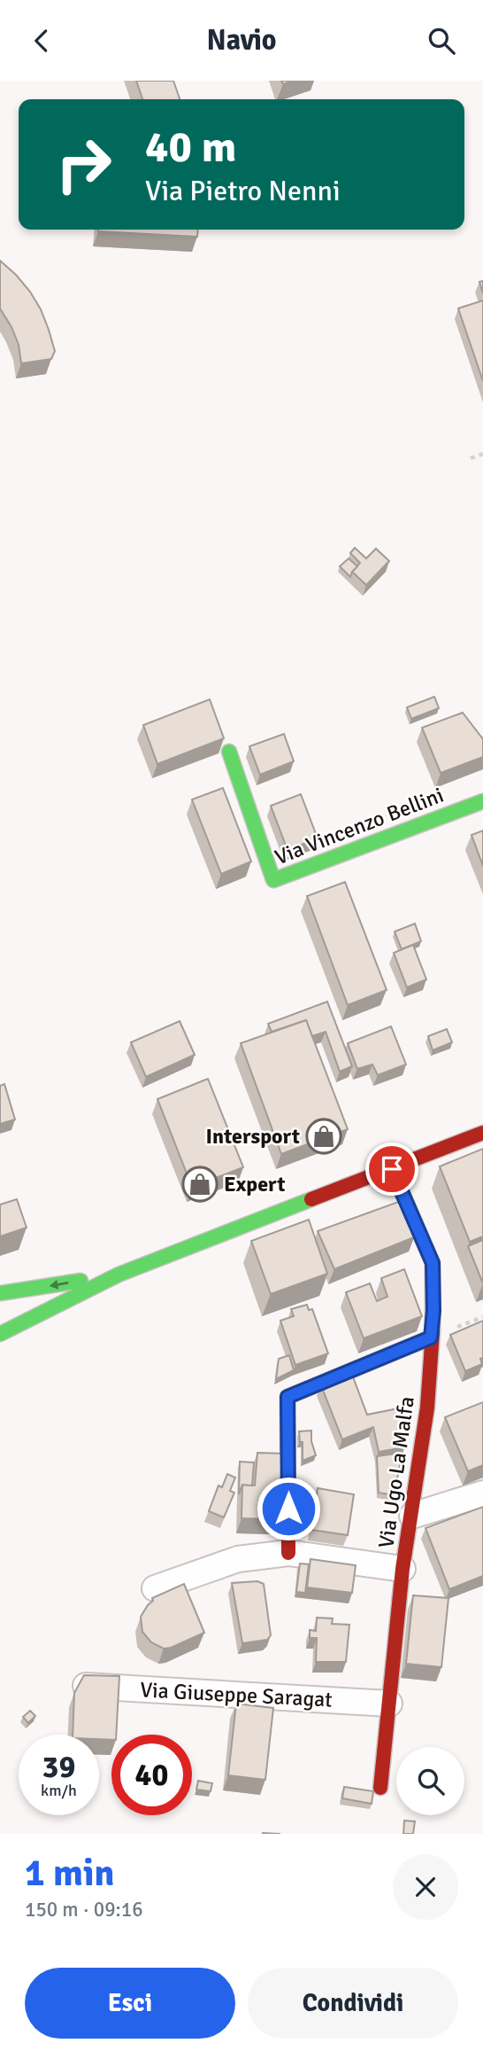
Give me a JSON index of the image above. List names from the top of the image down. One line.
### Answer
{"streets":{"street":["Via Vincenzo Bellini","Via Ugo La Malfa","Via Giuseppe Saragat"]},"crossings":[["Via Ugo La Malfa","Via Giuseppe Saragat"]],"places":{"shop":["Intersport","Expert"]},"page":{"header":"Navio","turn":["40 m","Via Pietro Nenni"],"speed":"39 km/h","limit":"40","heading":["1 min","150 m · 09:16"],"buttons":["Esci","Condividi"]}}
